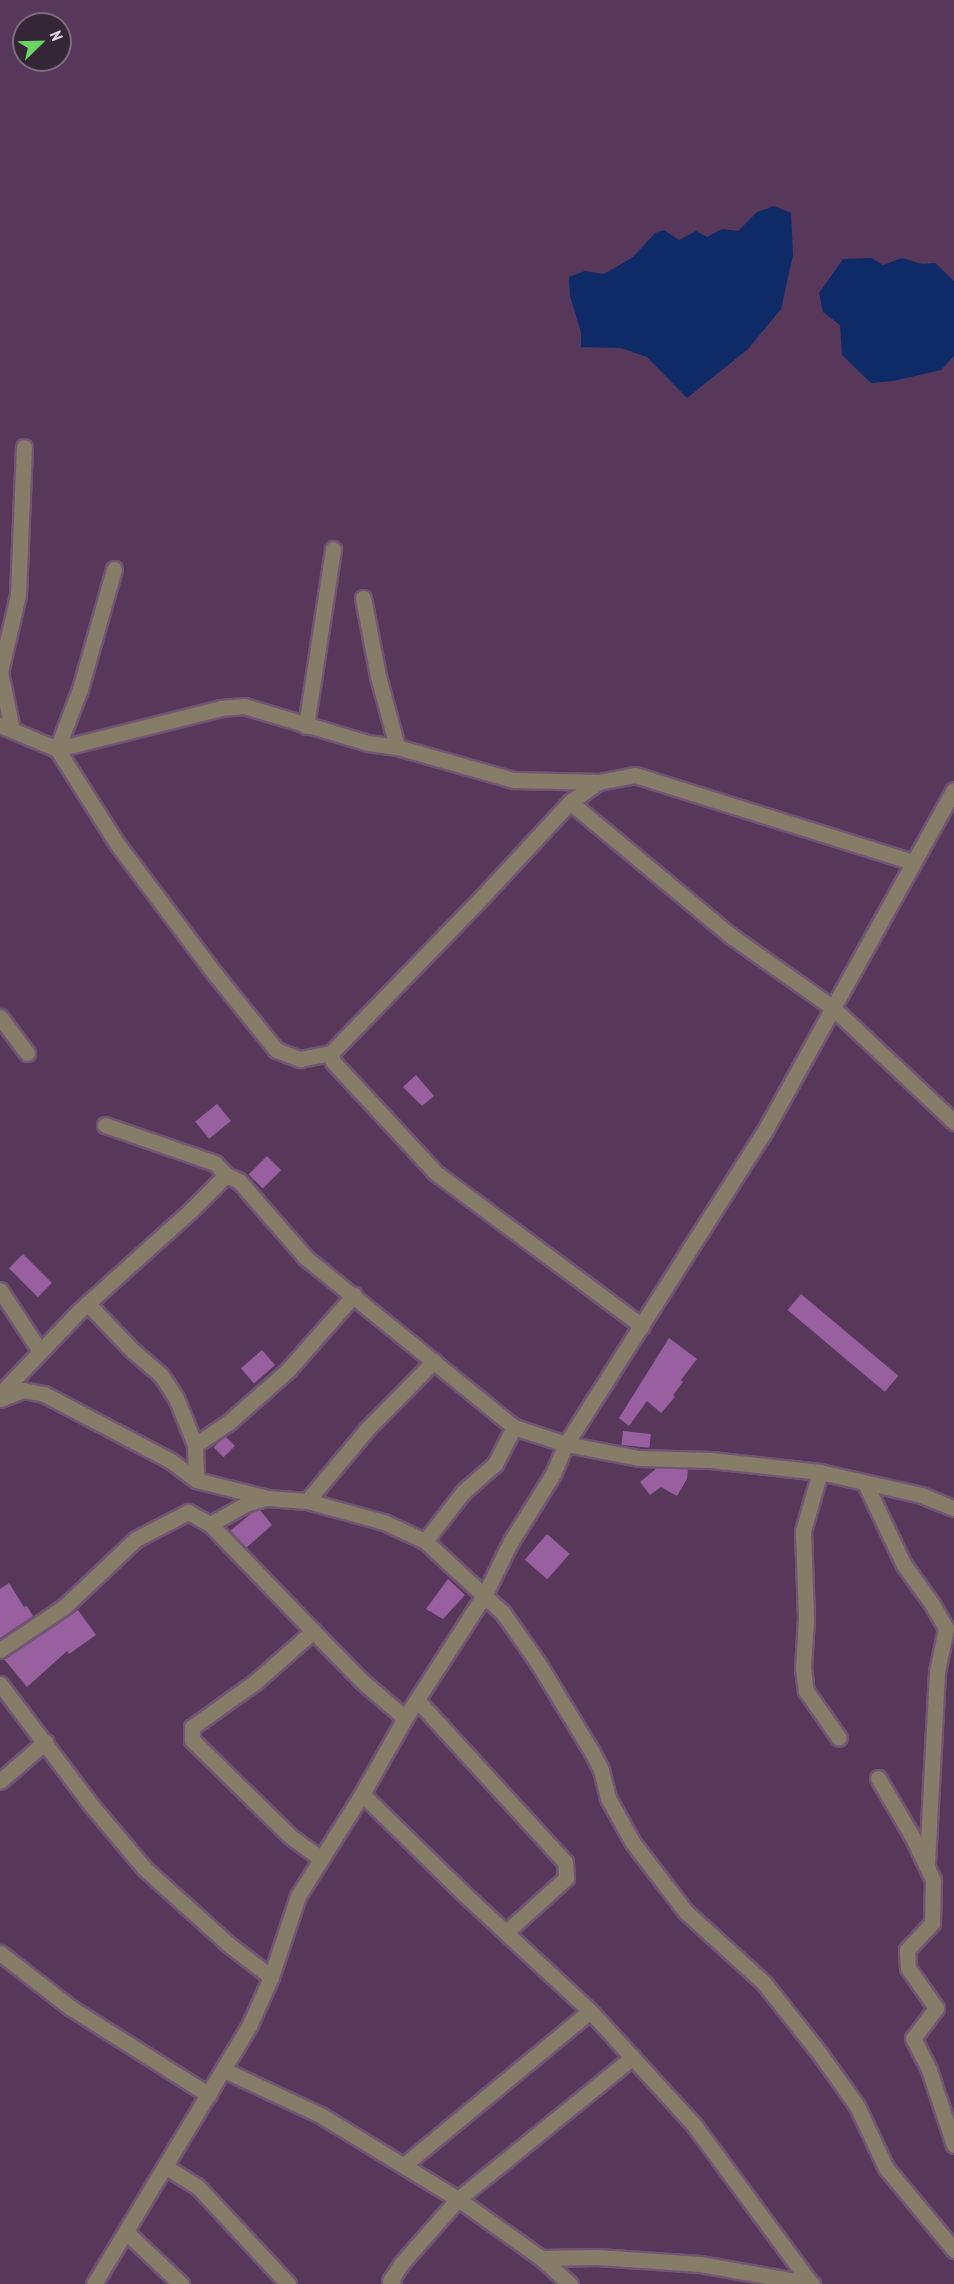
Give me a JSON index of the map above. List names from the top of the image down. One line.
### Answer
{"north":"top right"}
